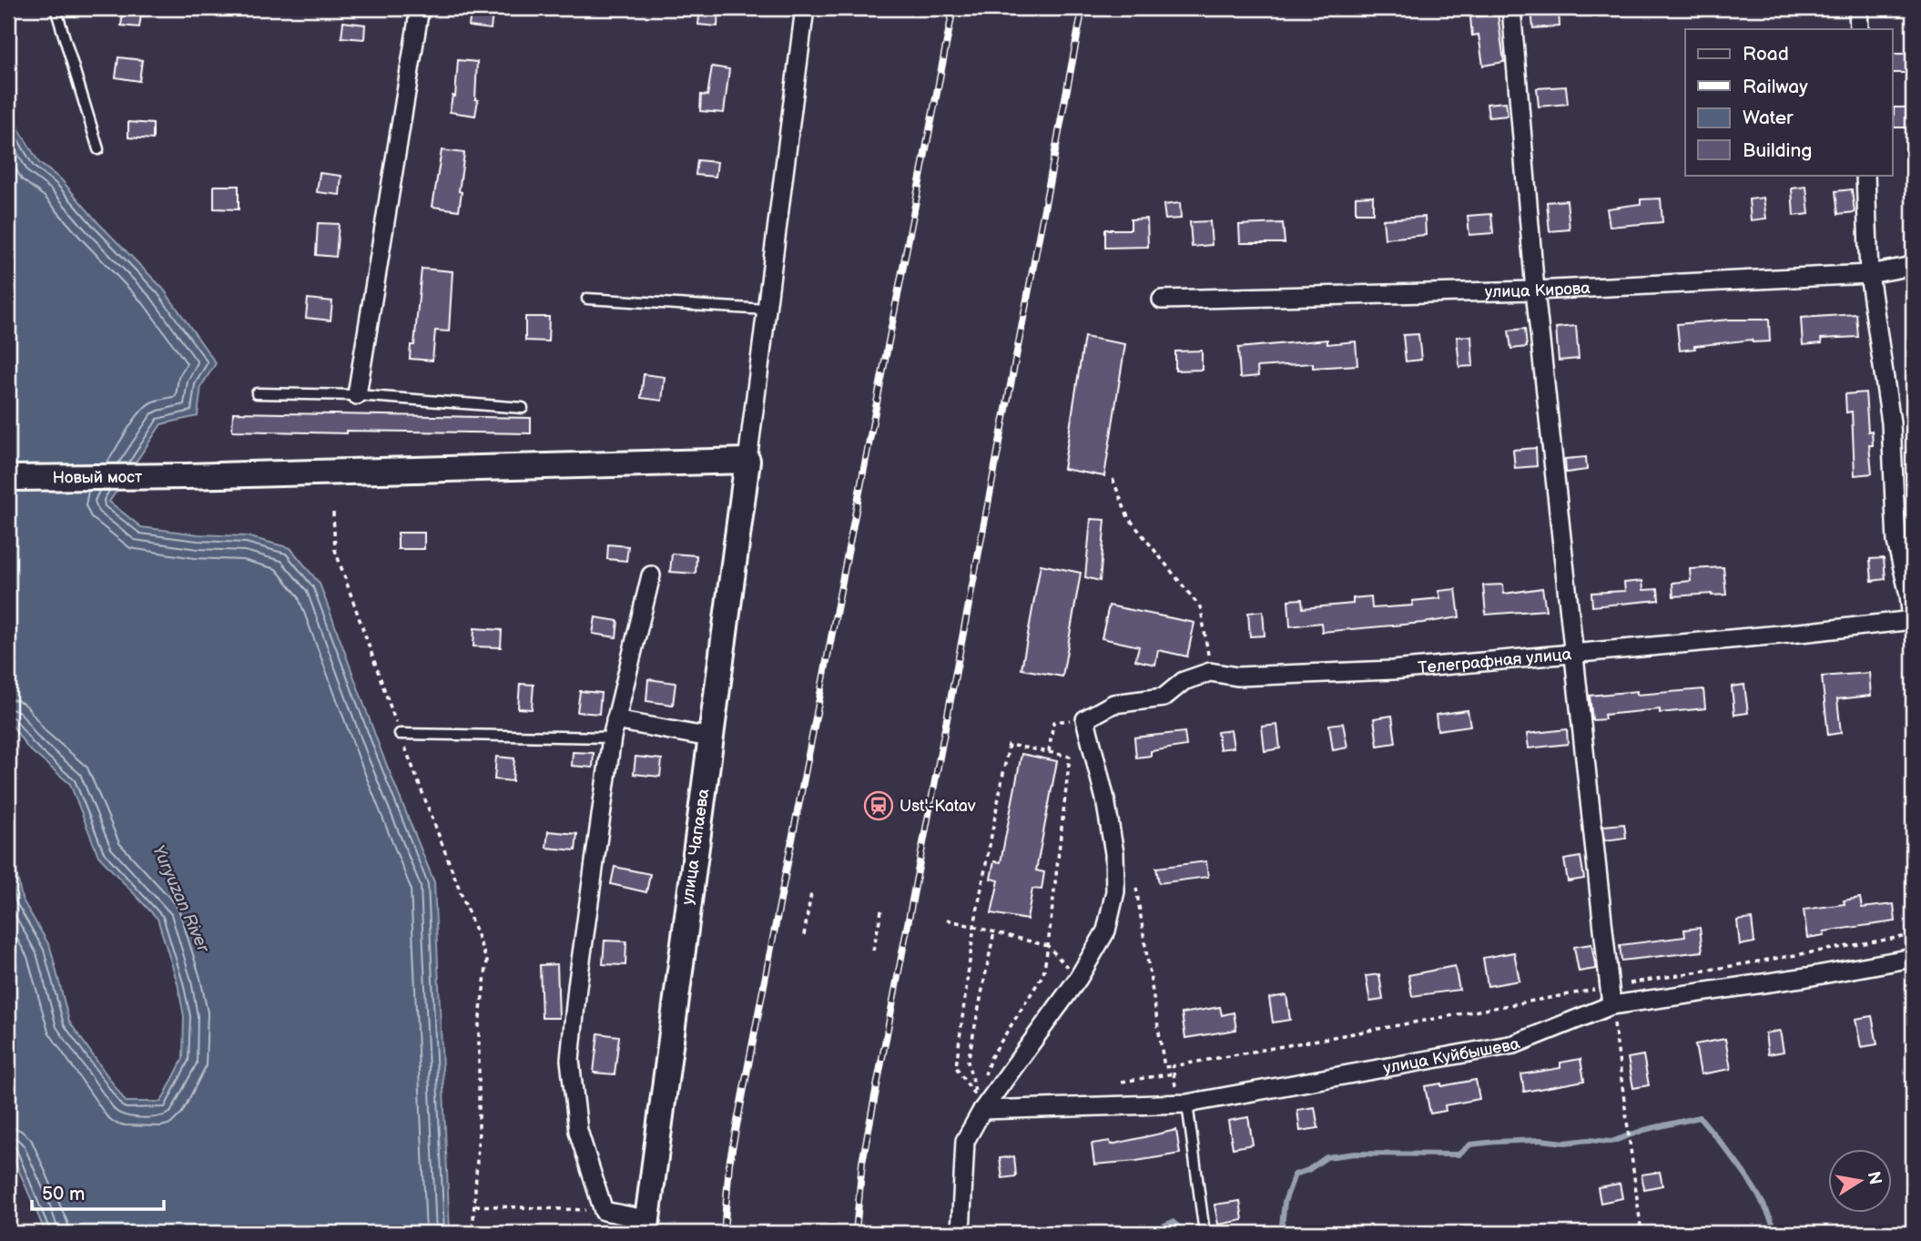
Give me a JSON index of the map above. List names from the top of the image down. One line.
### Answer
{"streets":{"main road":["Новый мост","улица Чапаева"],"street":["улица Кирова","Телеграфная улица","улица Куйбышева"]},"crossings":[["Новый мост","улица Чапаева"]],"water":["Yuryuzan River"],"places":{"station":["Ust'-Katav"]},"legend":["Road","Railway","Water","Building"],"scale_bar":"50 m","north":"right"}
